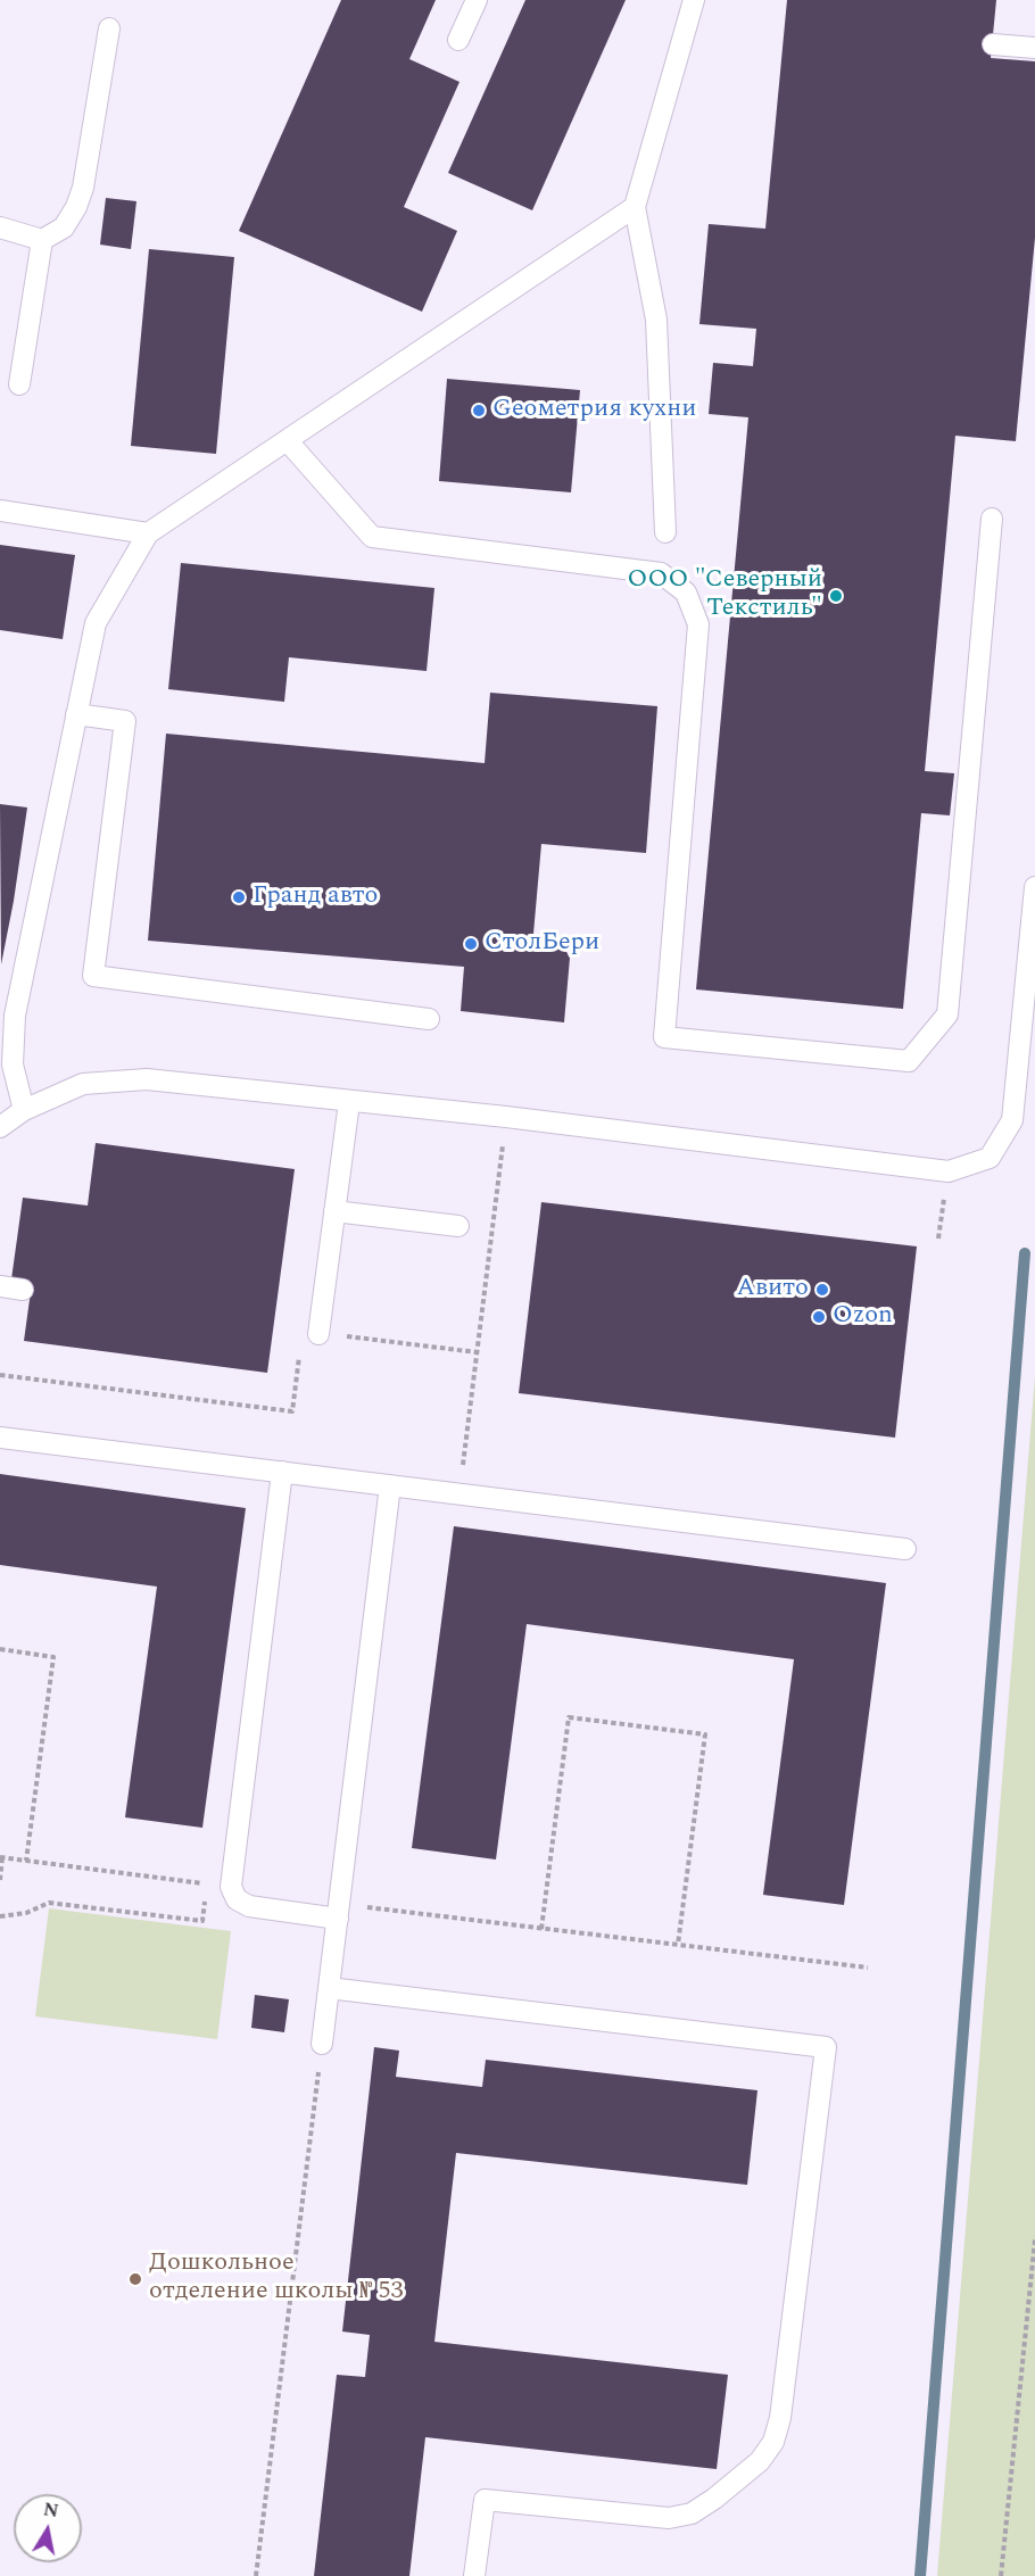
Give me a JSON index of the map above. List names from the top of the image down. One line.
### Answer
{"places":["Geoметрия кухни","ООО \"Северный Текстиль\"","Гранд авто","СтолБери","Авито","Ozon","Дошкольное отделение школы № 53"],"north":"top"}
